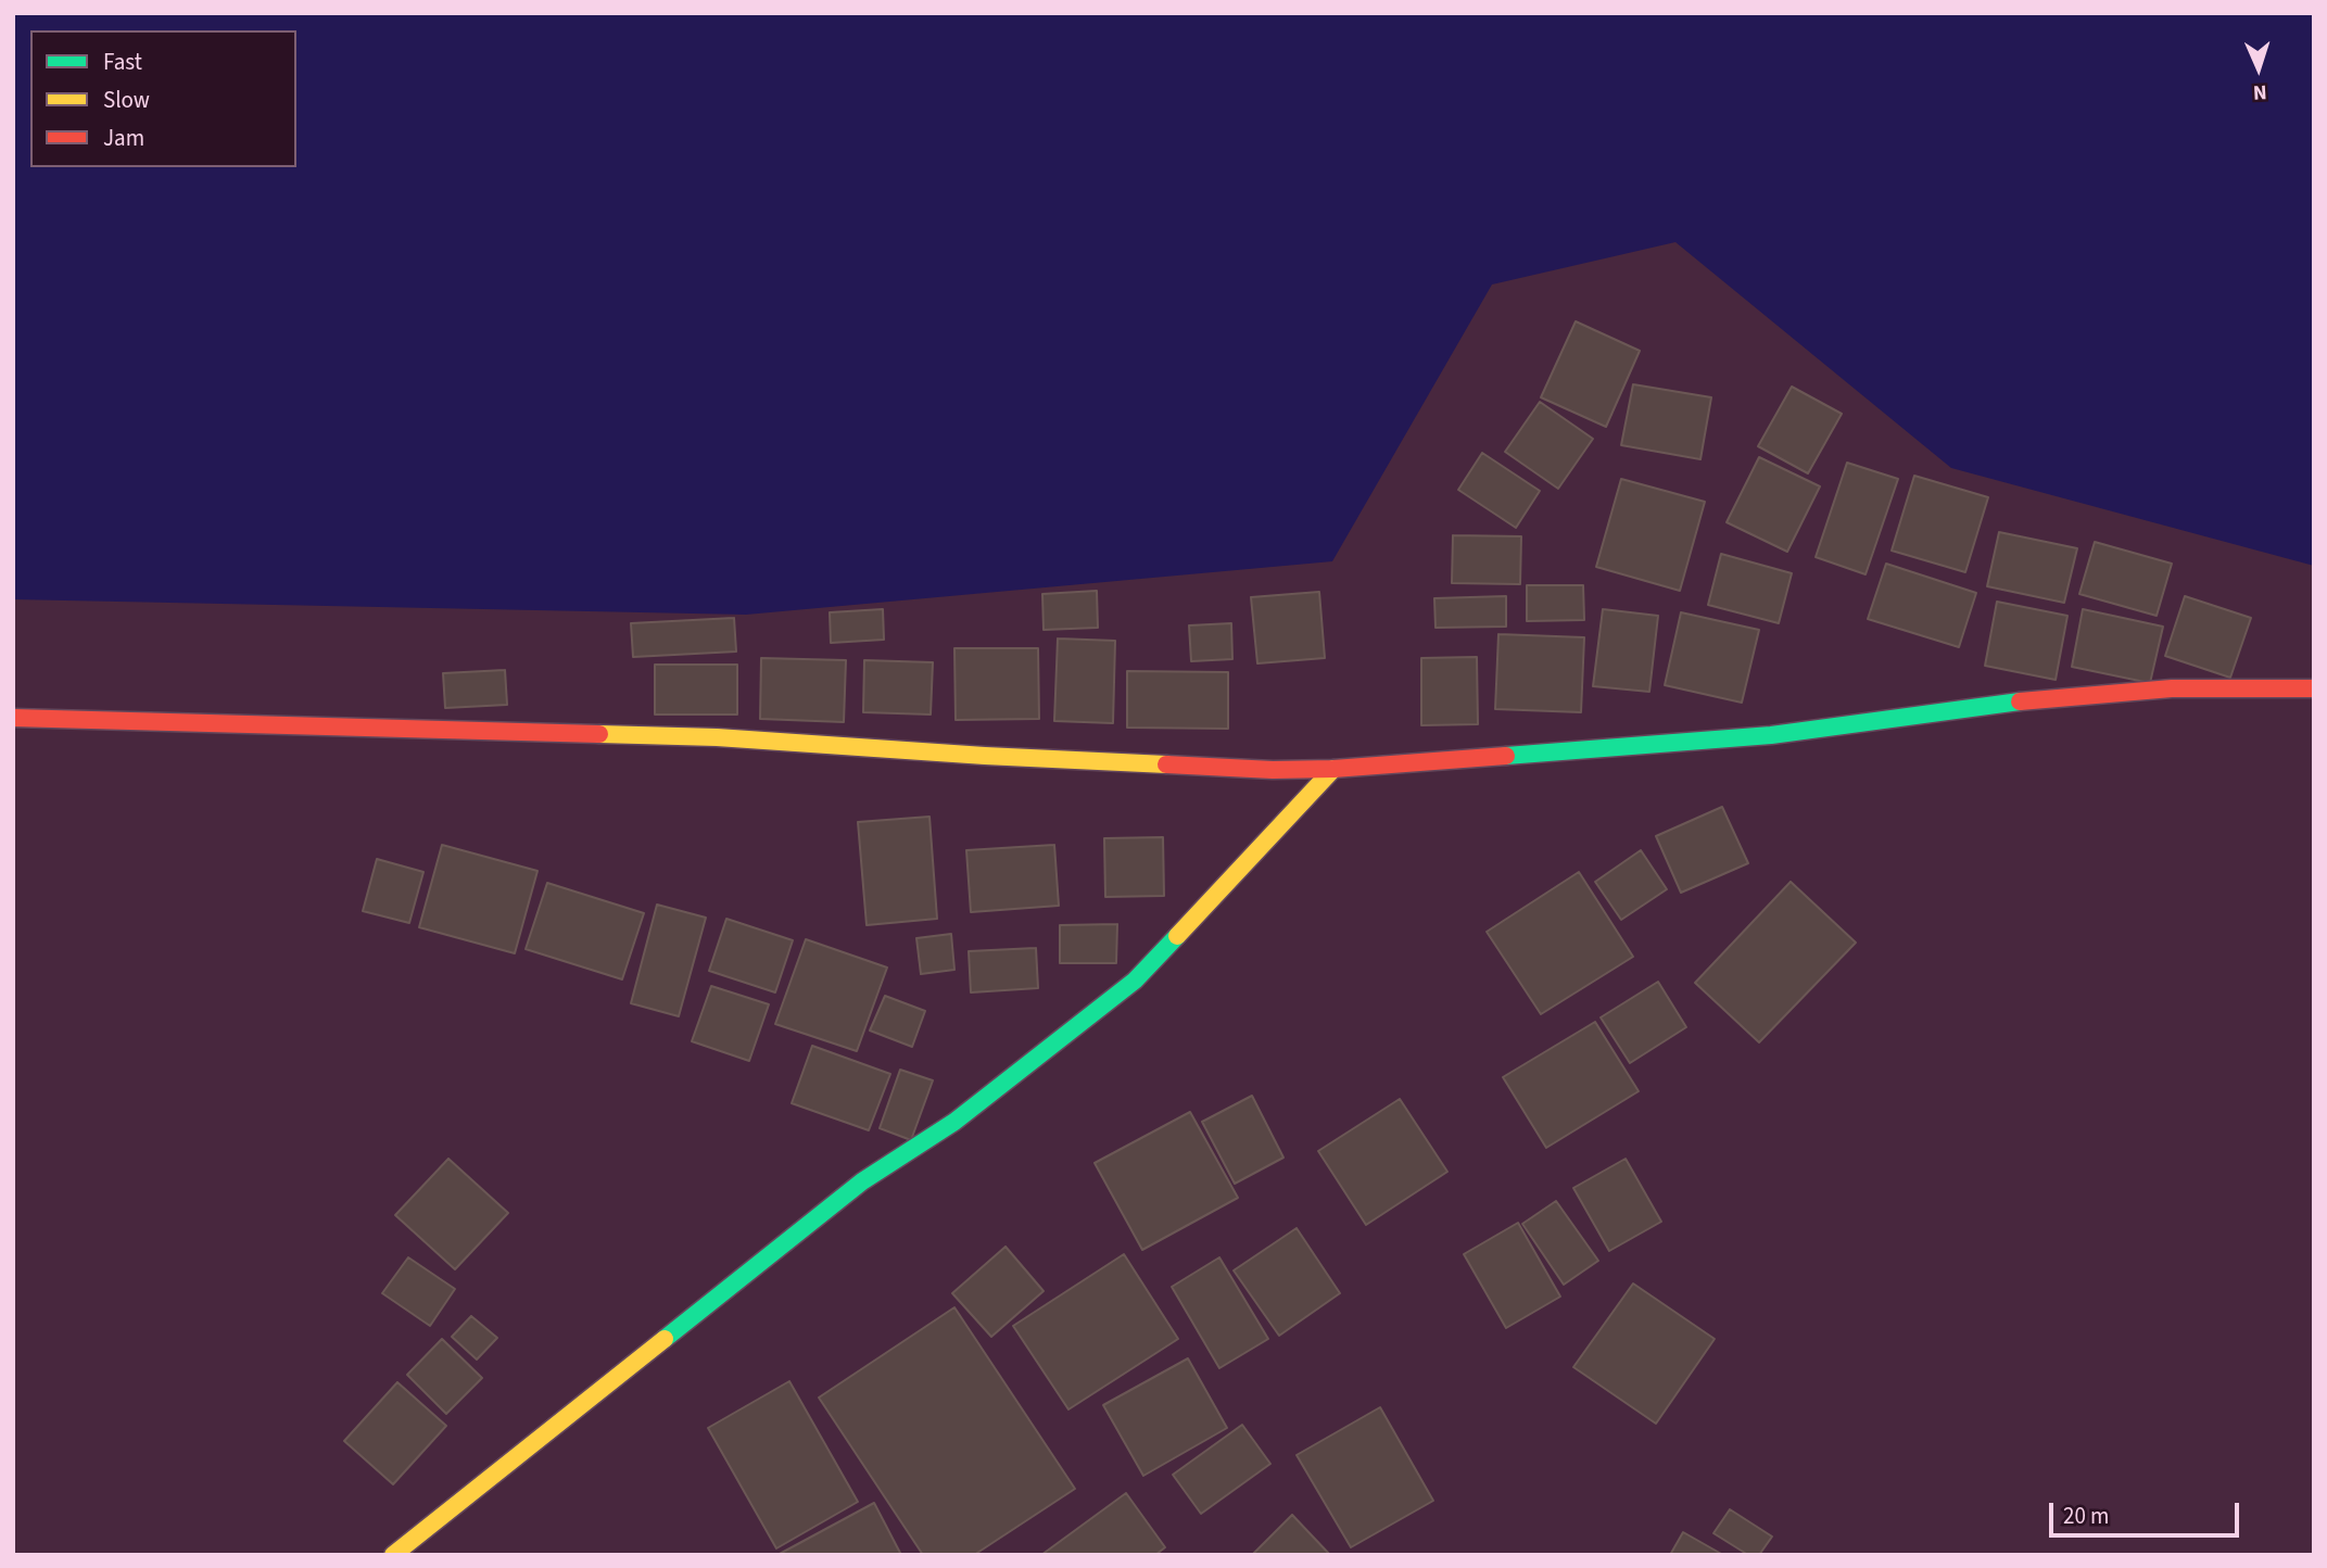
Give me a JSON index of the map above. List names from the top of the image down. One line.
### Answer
{"legend":["Fast","Slow","Jam"],"scale_bar":"20 m","north":"bottom"}
